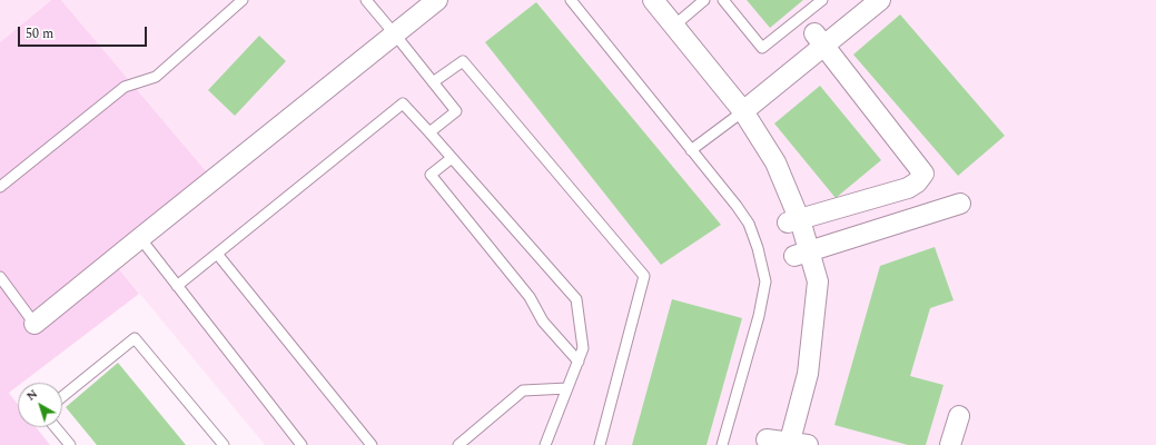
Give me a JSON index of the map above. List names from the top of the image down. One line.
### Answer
{"scale_bar":"50 m","north":"top left"}
